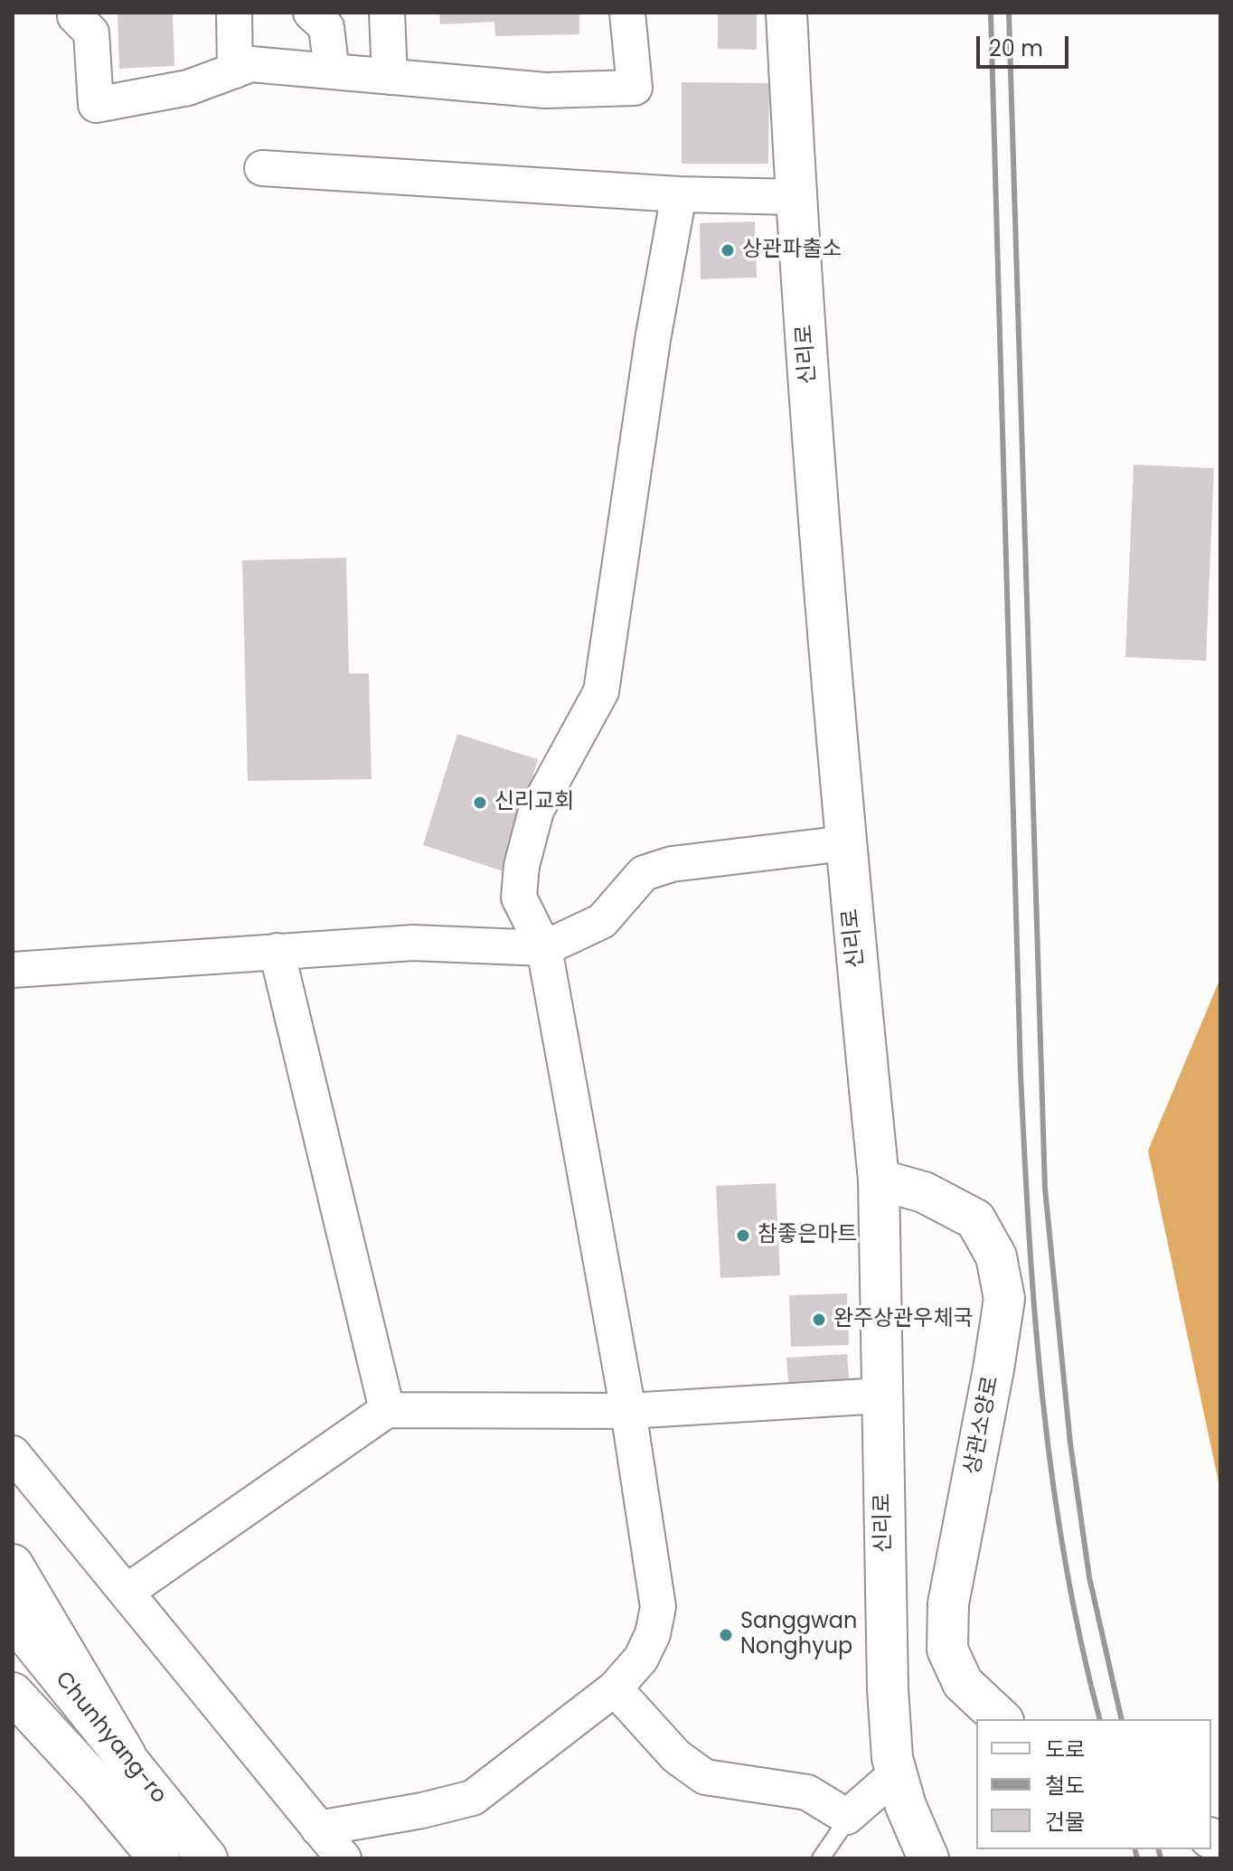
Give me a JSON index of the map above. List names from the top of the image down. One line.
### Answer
{"streets":{"main road":["신리로","상관소양로","Chunhyang-ro"]},"crossings":[["신리로","상관소양로"]],"places":["상관파출소","신리교회","참좋은마트","완주상관우체국","Sanggwan Nonghyup"],"legend":["도로","철도","건물"],"scale_bar":"20 m"}
